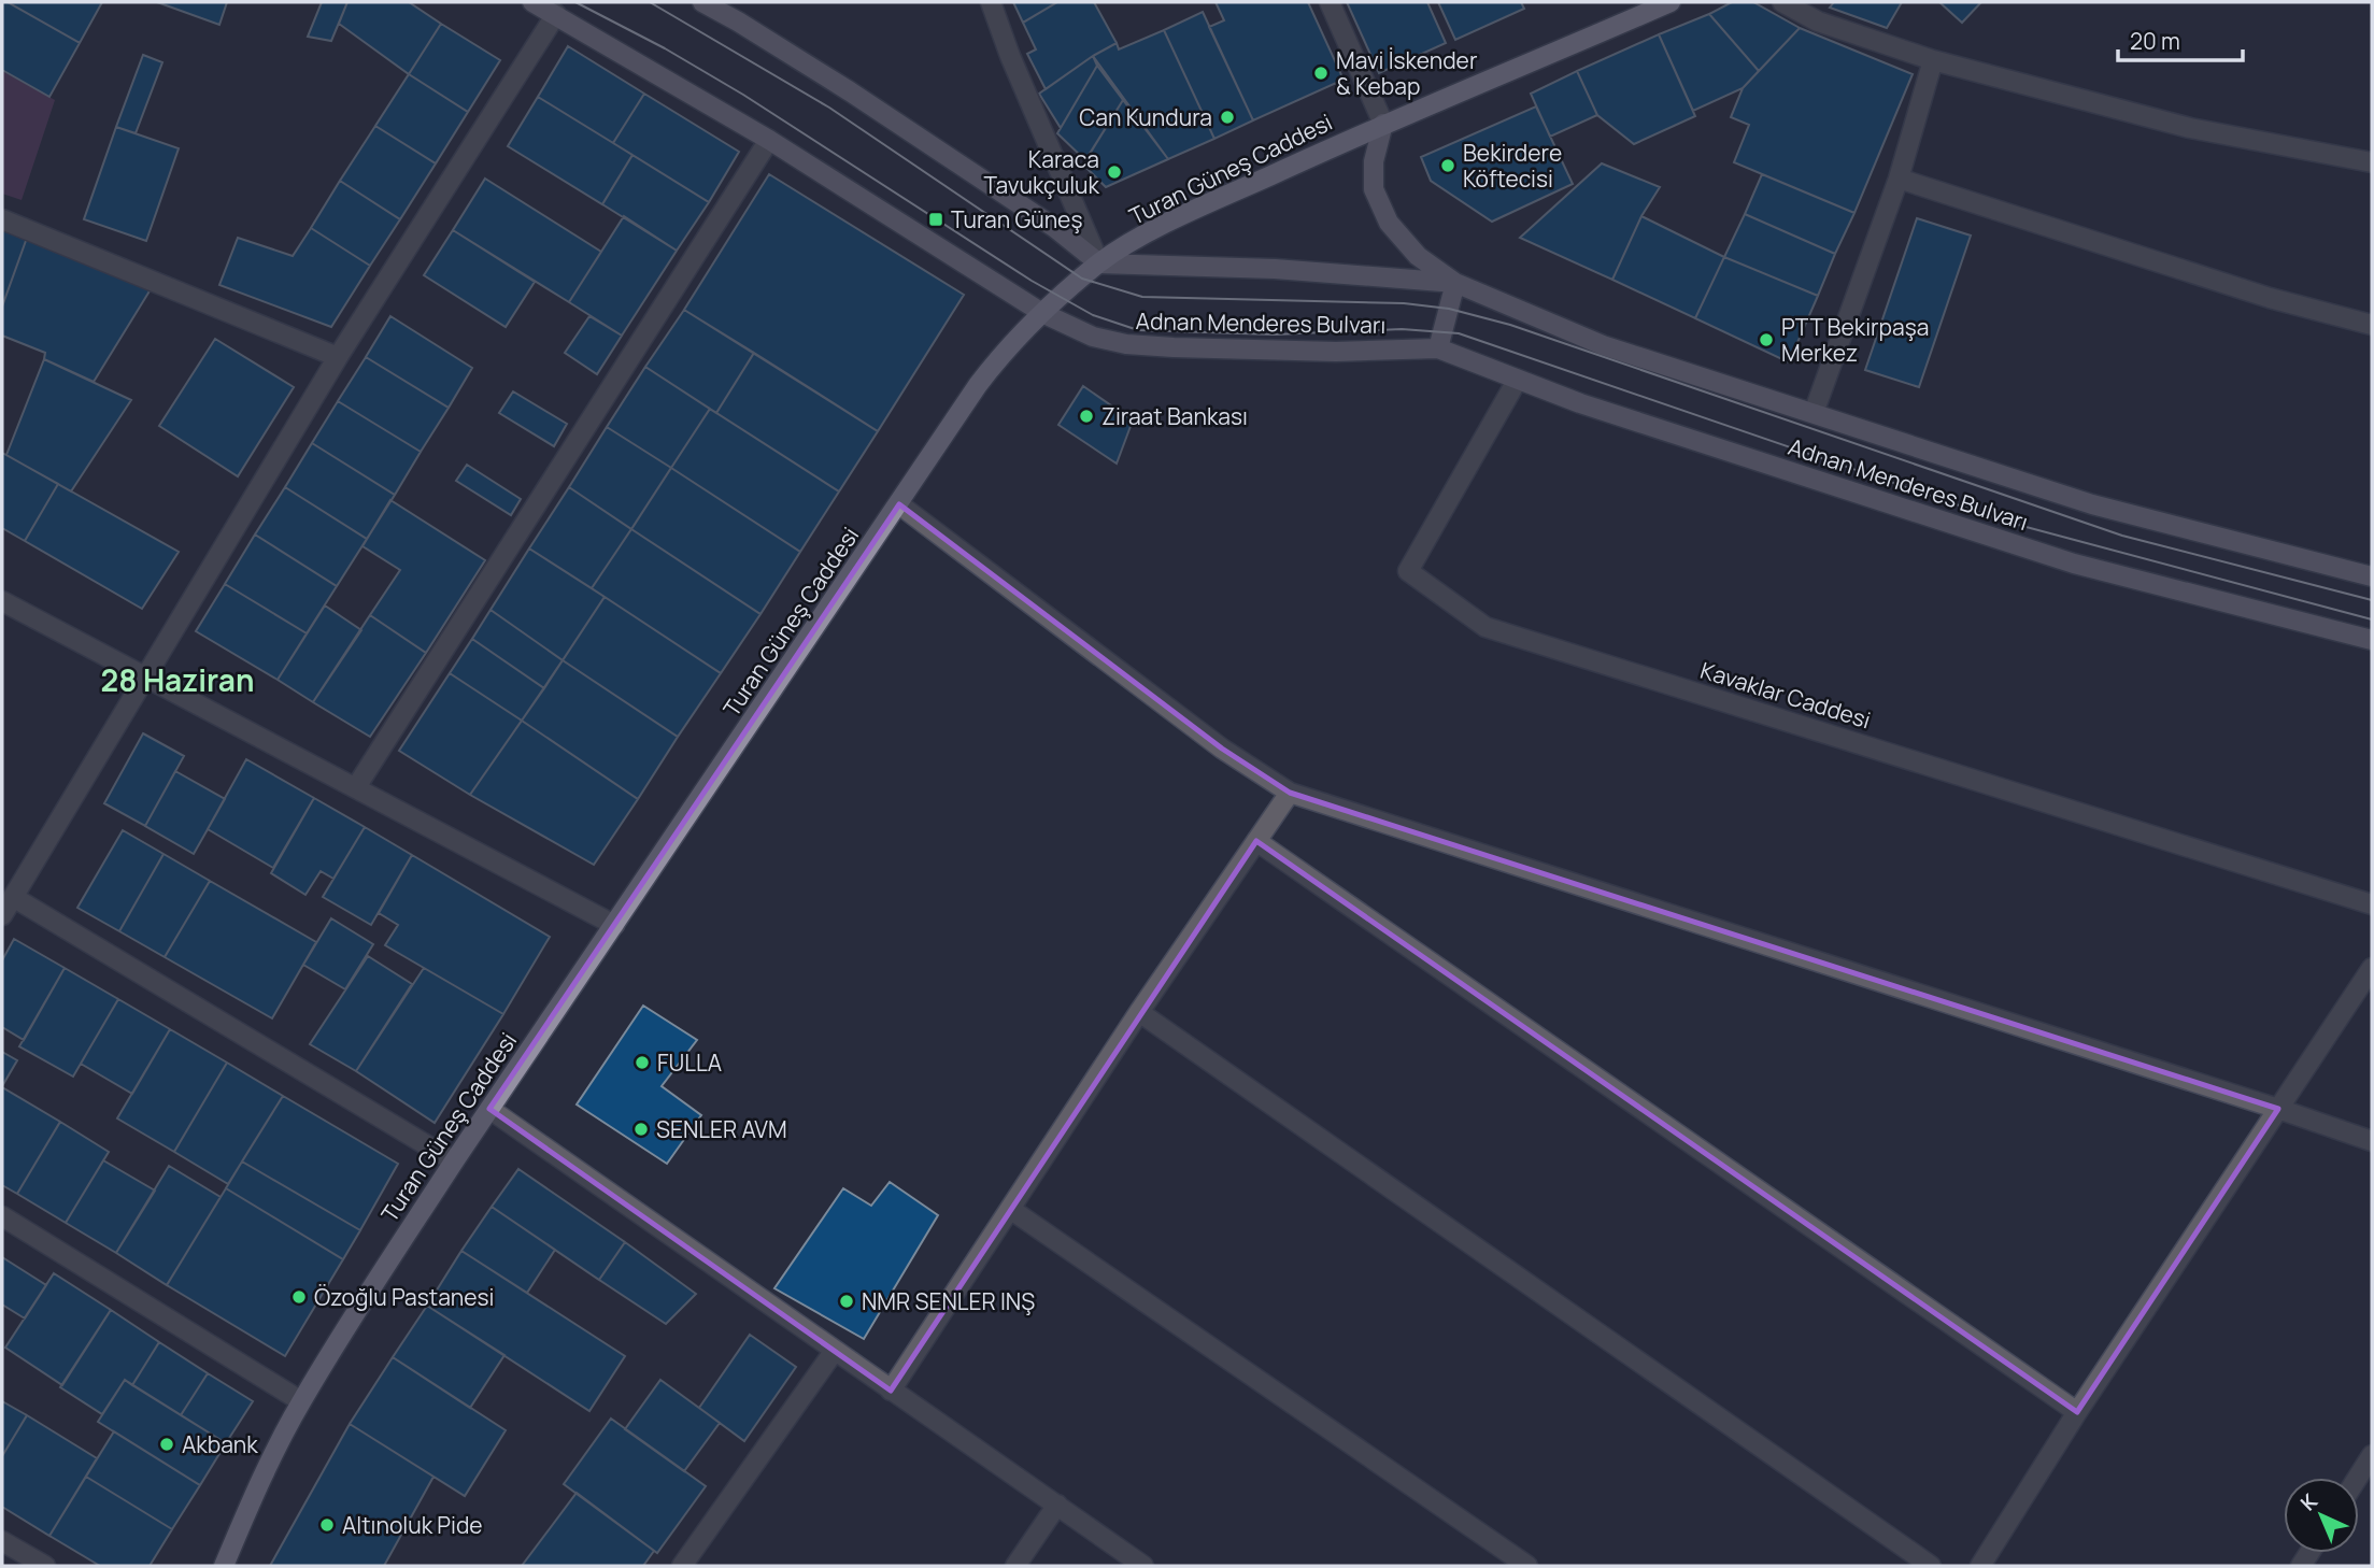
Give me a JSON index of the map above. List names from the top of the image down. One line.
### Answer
{"streets":{"main road":["Turan Güneş Caddesi","Adnan Menderes Bulvarı"],"street":["Kavaklar Caddesi"]},"crossings":[["Turan Güneş Caddesi","Adnan Menderes Bulvarı"],["Adnan Menderes Bulvarı","Kavaklar Caddesi"]],"districts":["28 Haziran"],"places":{"other":["Mavi İskender & Kebap","Can Kundura","Bekirdere Köftecisi","Karaca Tavukçuluk","PTT Bekirpaşa Merkez","Ziraat Bankası","FULLA","SENLER AVM","Özoğlu Pastanesi","NMR SENLER INŞ","Akbank","Altınoluk Pide"],"transit":["Turan Güneş"]},"scale_bar":"20 m","north":"top left"}
